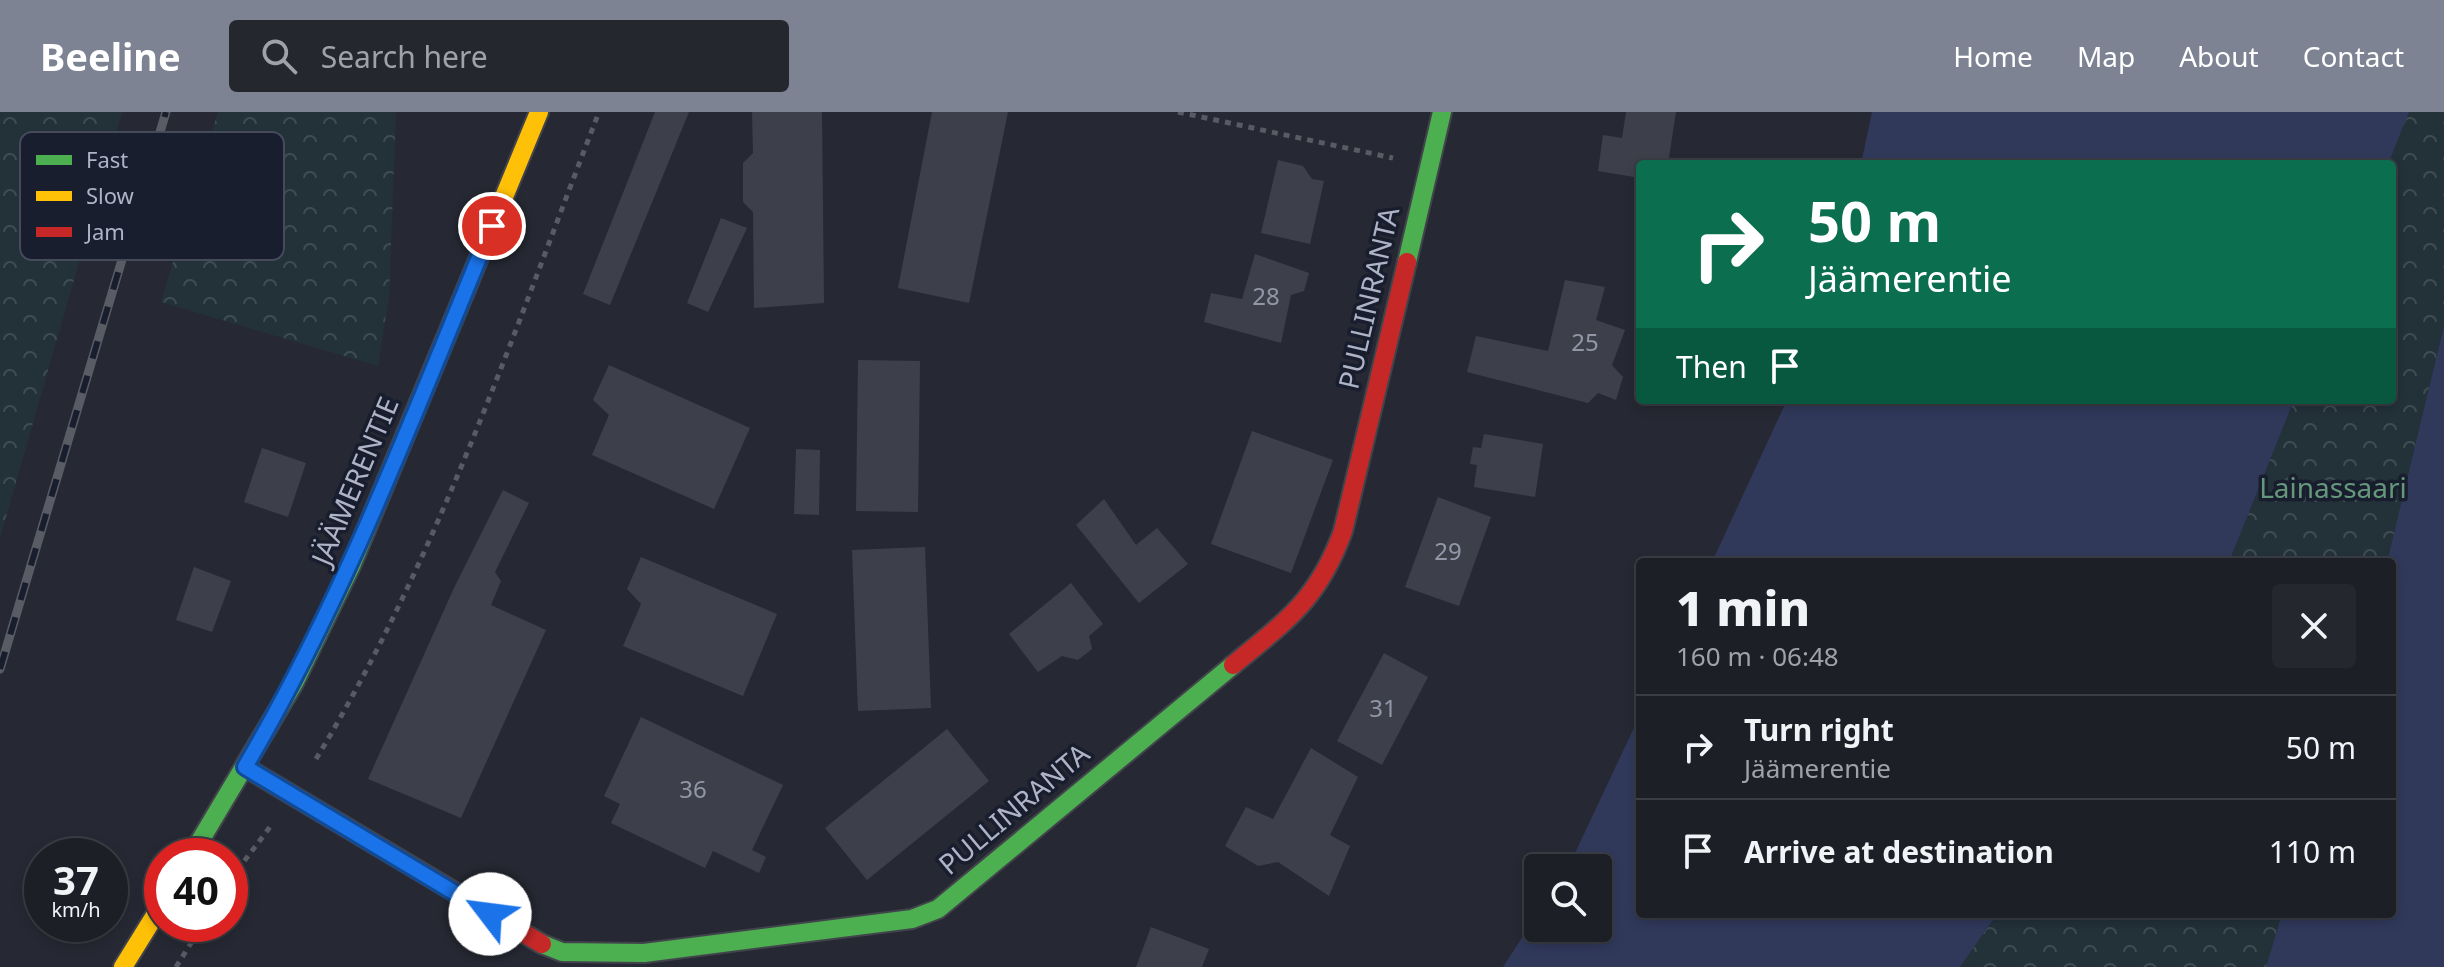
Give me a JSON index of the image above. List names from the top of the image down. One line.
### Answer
{"streets":{"street":["PULLINRANTA","JÄÄMERENTIE"]},"crossings":[["PULLINRANTA","JÄÄMERENTIE"]],"parks":["Lainassaari"],"house_numbers":["28","25","29","31","36"],"legend":["Fast","Slow","Jam"],"page":{"header":"Beeline","search":"Search here","nav":["Home","Map","About","Contact"],"turn":["50 m","Jäämerentie"],"then":"Then","heading":["1 min","160 m · 06:48"],"list":[{"name":"Turn right","note":"Jäämerentie","value":"50 m"},{"name":"Arrive at destination","value":"110 m"}],"speed":"37 km/h","limit":"40"}}
